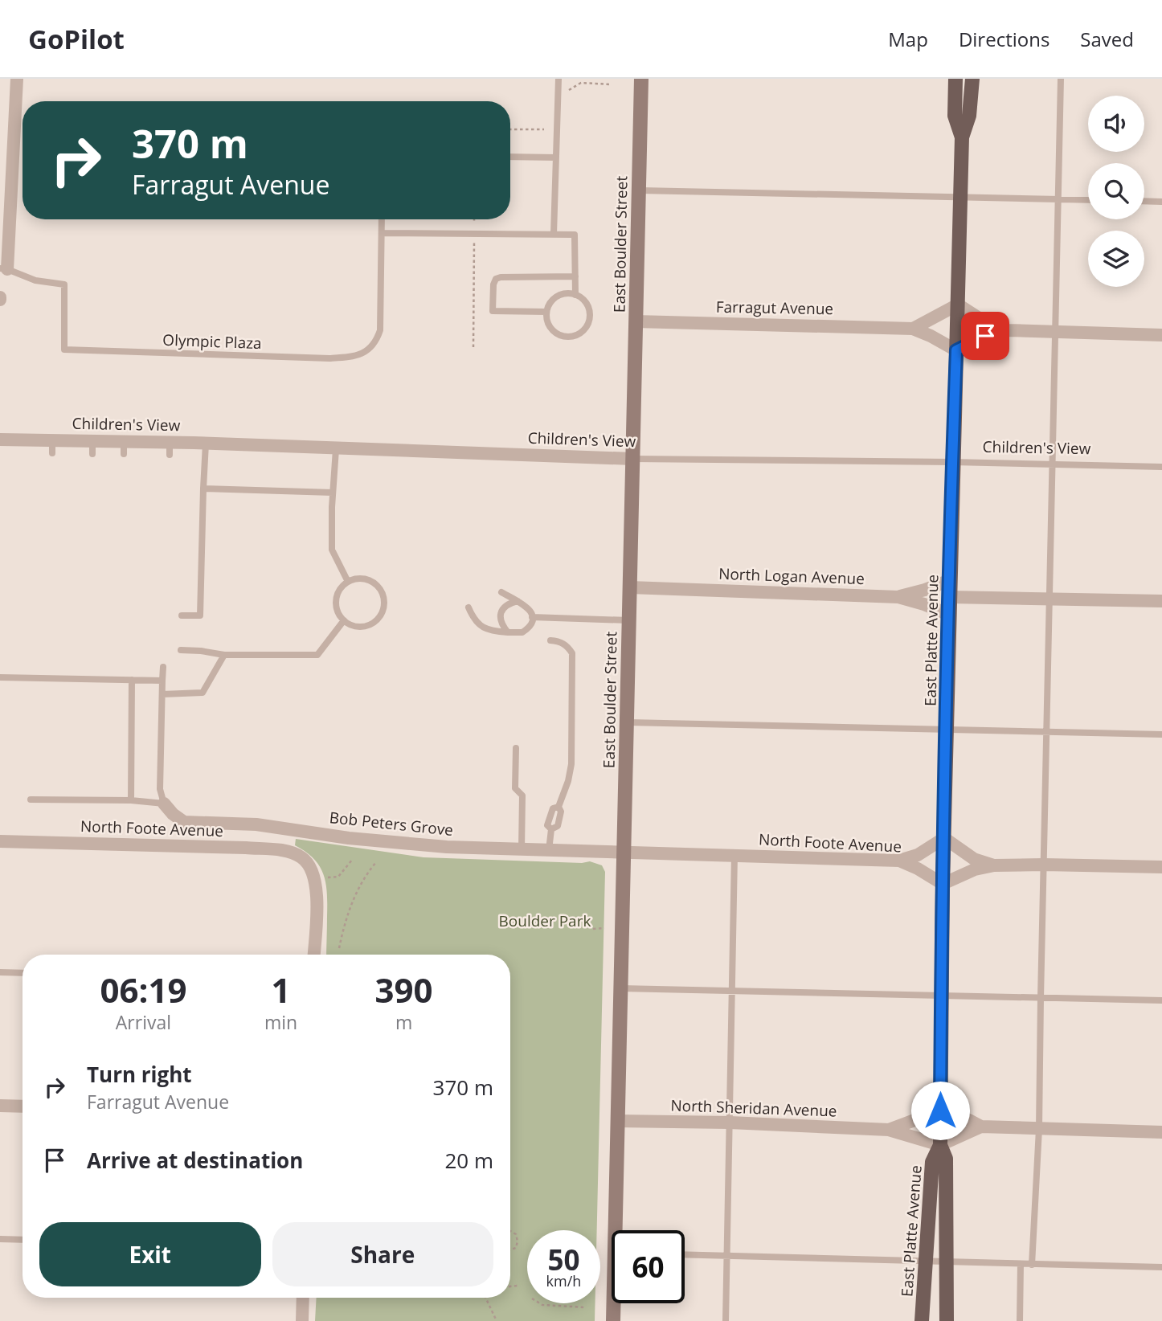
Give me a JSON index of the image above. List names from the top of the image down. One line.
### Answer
{"streets":{"main road":["East Platte Avenue"],"street":["East Boulder Street","Farragut Avenue","Children's View","North Logan Avenue","Bob Peters Grove","North Foote Avenue","North Sheridan Avenue"],"lane":["Olympic Plaza"]},"crossings":[["East Boulder Street","Farragut Avenue"],["East Boulder Street","Children's View"],["East Boulder Street","North Logan Avenue"],["East Boulder Street","Bob Peters Grove"],["East Boulder Street","North Foote Avenue"],["East Boulder Street","North Sheridan Avenue"],["Farragut Avenue","East Platte Avenue"],["Children's View","East Platte Avenue"],["North Logan Avenue","East Platte Avenue"],["East Platte Avenue","North Foote Avenue"],["East Platte Avenue","North Sheridan Avenue"],["Bob Peters Grove","North Foote Avenue"]],"parks":["Boulder Park"],"page":{"header":"GoPilot","nav":["Map","Directions","Saved"],"turn":["370 m","Farragut Avenue"],"eta":["06:19","Arrival","1","min","390","m"],"list":[{"name":"Turn right","note":"Farragut Avenue","value":"370 m"},{"name":"Arrive at destination","value":"20 m"}],"buttons":["Exit","Share"],"speed":"50 km/h","limit":"60"}}
